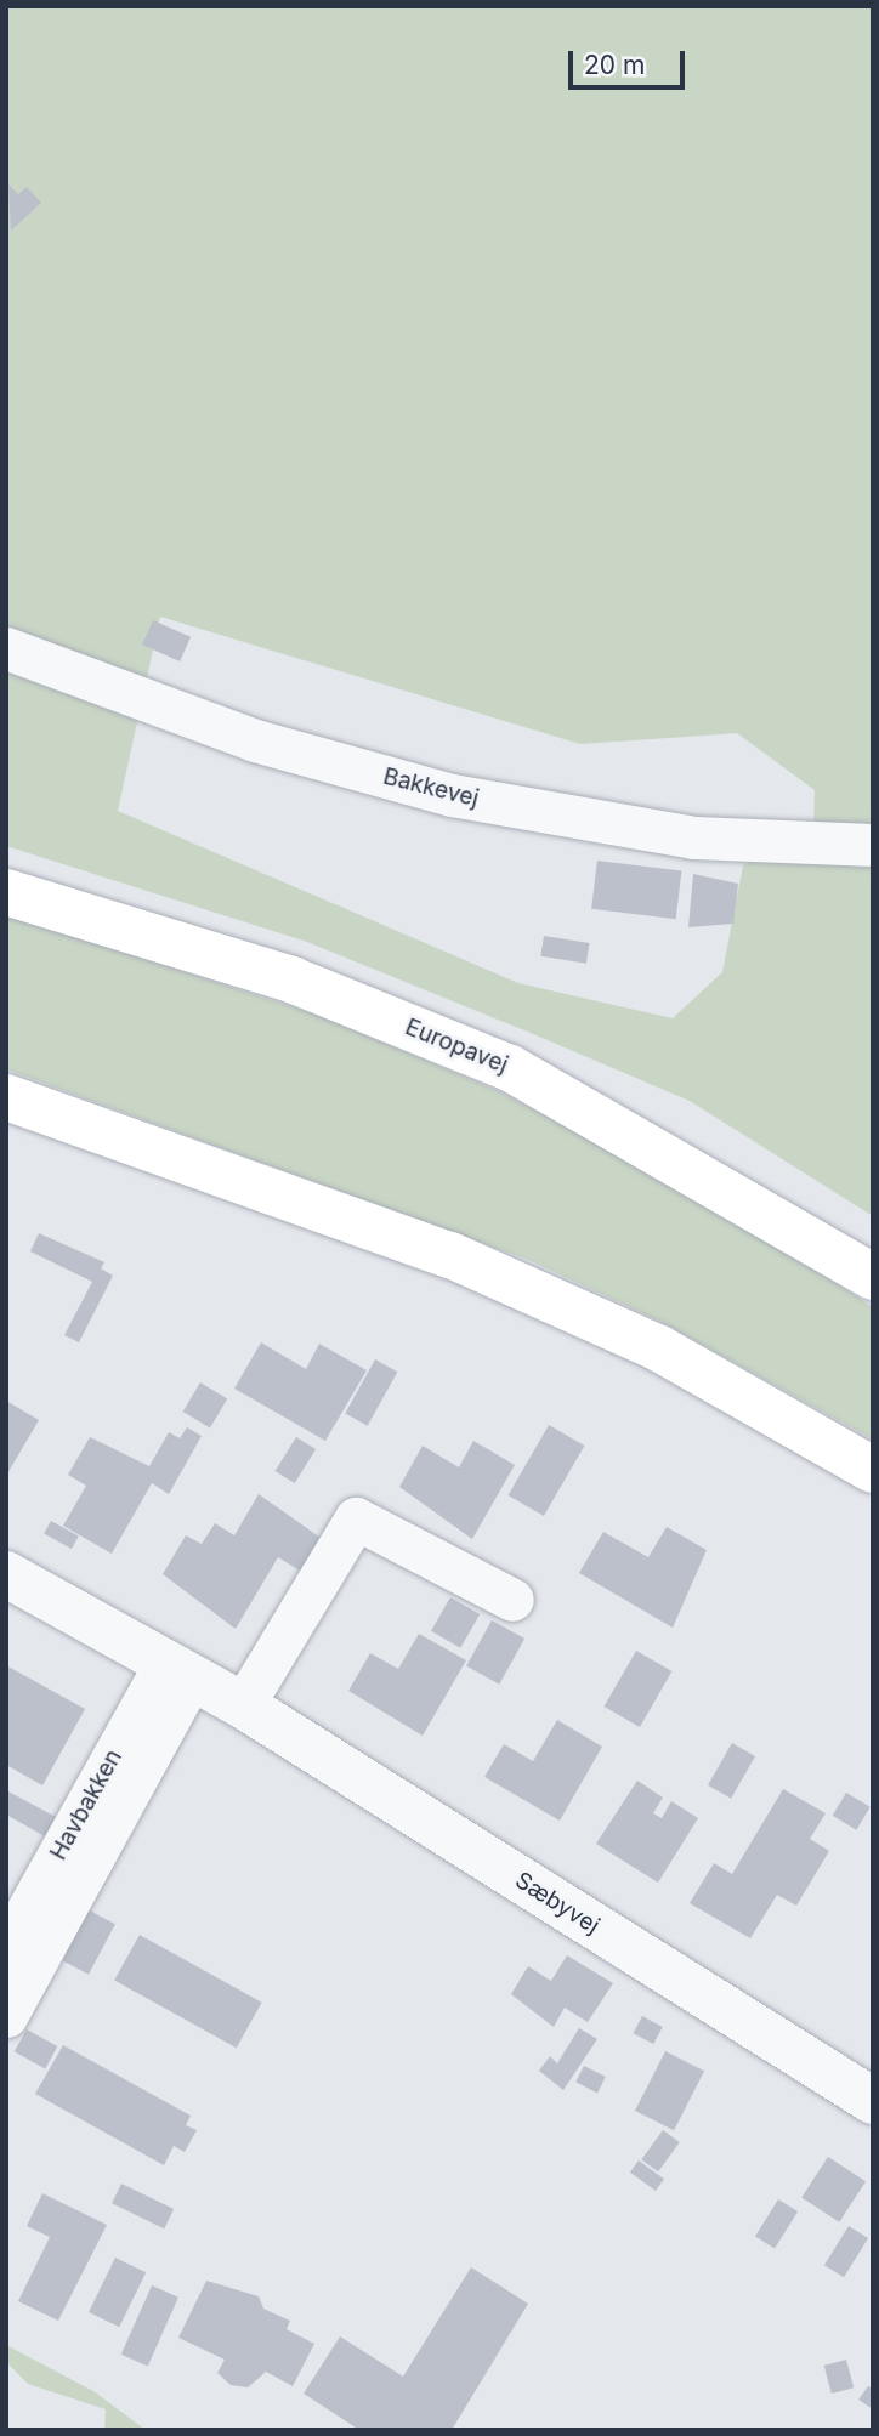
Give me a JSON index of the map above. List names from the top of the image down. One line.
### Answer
{"streets":{"main road":["Europavej"],"street":["Bakkevej","Havbakken","Sæbyvej"]},"crossings":[["Havbakken","Sæbyvej"]],"scale_bar":"20 m"}
